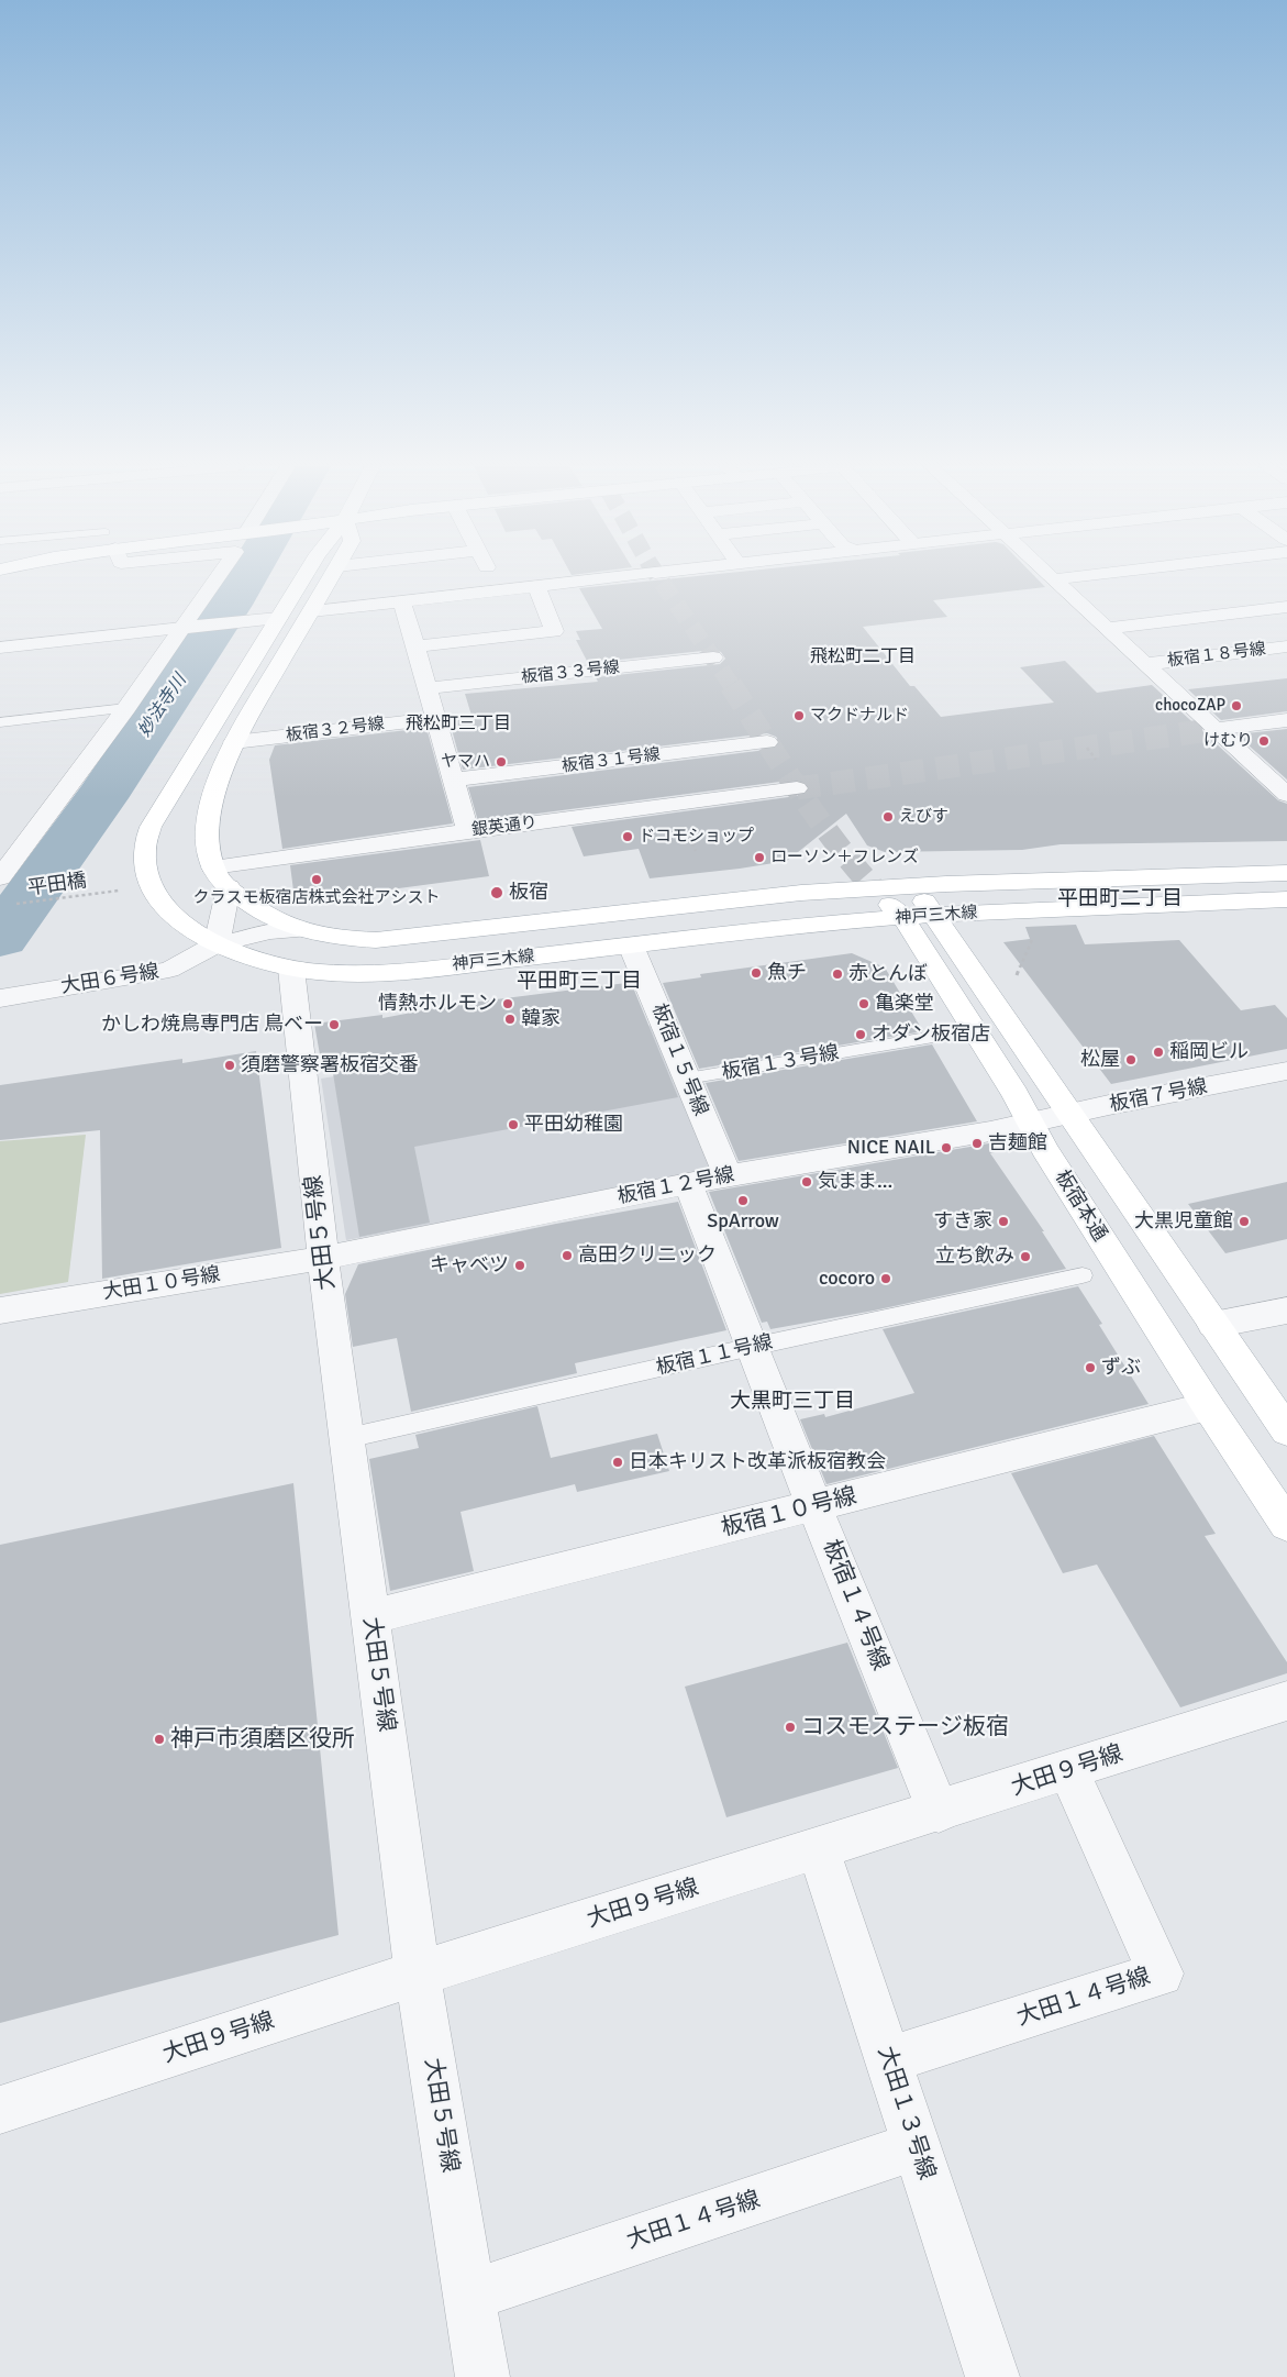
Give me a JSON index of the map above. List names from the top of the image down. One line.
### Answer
{"streets":{"main road":["神戸三木線","板宿本通"],"street":["板宿１８号線","板宿３３号線","板宿３２号線","板宿３１号線","銀英通り","大田６号線","板宿１５号線","板宿７号線","板宿１２号線","大田５号線","大田１０号線","板宿１０号線","板宿１４号線","大田９号線","大田１４号線","大田１３号線"],"lane":["板宿１３号線","板宿１１号線"],"path":["平田橋"]},"crossings":[["板宿３２号線","神戸三木線"],["銀英通り","神戸三木線"],["神戸三木線","大田６号線"],["神戸三木線","板宿１５号線"],["神戸三木線","板宿本通"],["神戸三木線","大田５号線"],["板宿１５号線","板宿１３号線"],["板宿１５号線","板宿１２号線"],["板宿７号線","板宿１２号線"],["板宿７号線","板宿本通"],["板宿１２号線","板宿本通"],["板宿１２号線","大田５号線"],["板宿１２号線","大田１０号線"],["板宿１２号線","板宿１４号線"],["板宿本通","板宿１０号線"],["大田５号線","大田１０号線"],["大田５号線","板宿１１号線"],["大田５号線","板宿１０号線"],["大田５号線","大田９号線"],["大田５号線","大田１４号線"],["板宿１１号線","板宿１４号線"],["板宿１０号線","板宿１４号線"],["板宿１４号線","大田９号線"],["大田９号線","大田１４号線"],["大田９号線","大田１３号線"],["大田１４号線","大田１３号線"]],"districts":["飛松町二丁目","飛松町三丁目","平田町二丁目","平田町三丁目","大黒町三丁目"],"water":["妙法寺川"],"places":["chocoZAP","マクドナルド","けむり","ヤマハ","えびす","ドコモショップ","ローソン＋フレンズ","クラスモ板宿店株式会社アシスト","板宿","魚チ","赤とんぼ","情熱ホルモン","亀楽堂","韓家","かしわ焼鳥専門店 鳥ベー","オダン板宿店","稲岡ビル","松屋","須磨警察署板宿交番","平田幼稚園","吉麺館","NICE NAIL","気まま…","SpArrow","すき家","大黒児童館","高田クリニック","立ち飲み","キャベツ","cocoro","ずぶ","日本キリスト改革派板宿教会","コスモステージ板宿","神戸市須磨区役所"]}
